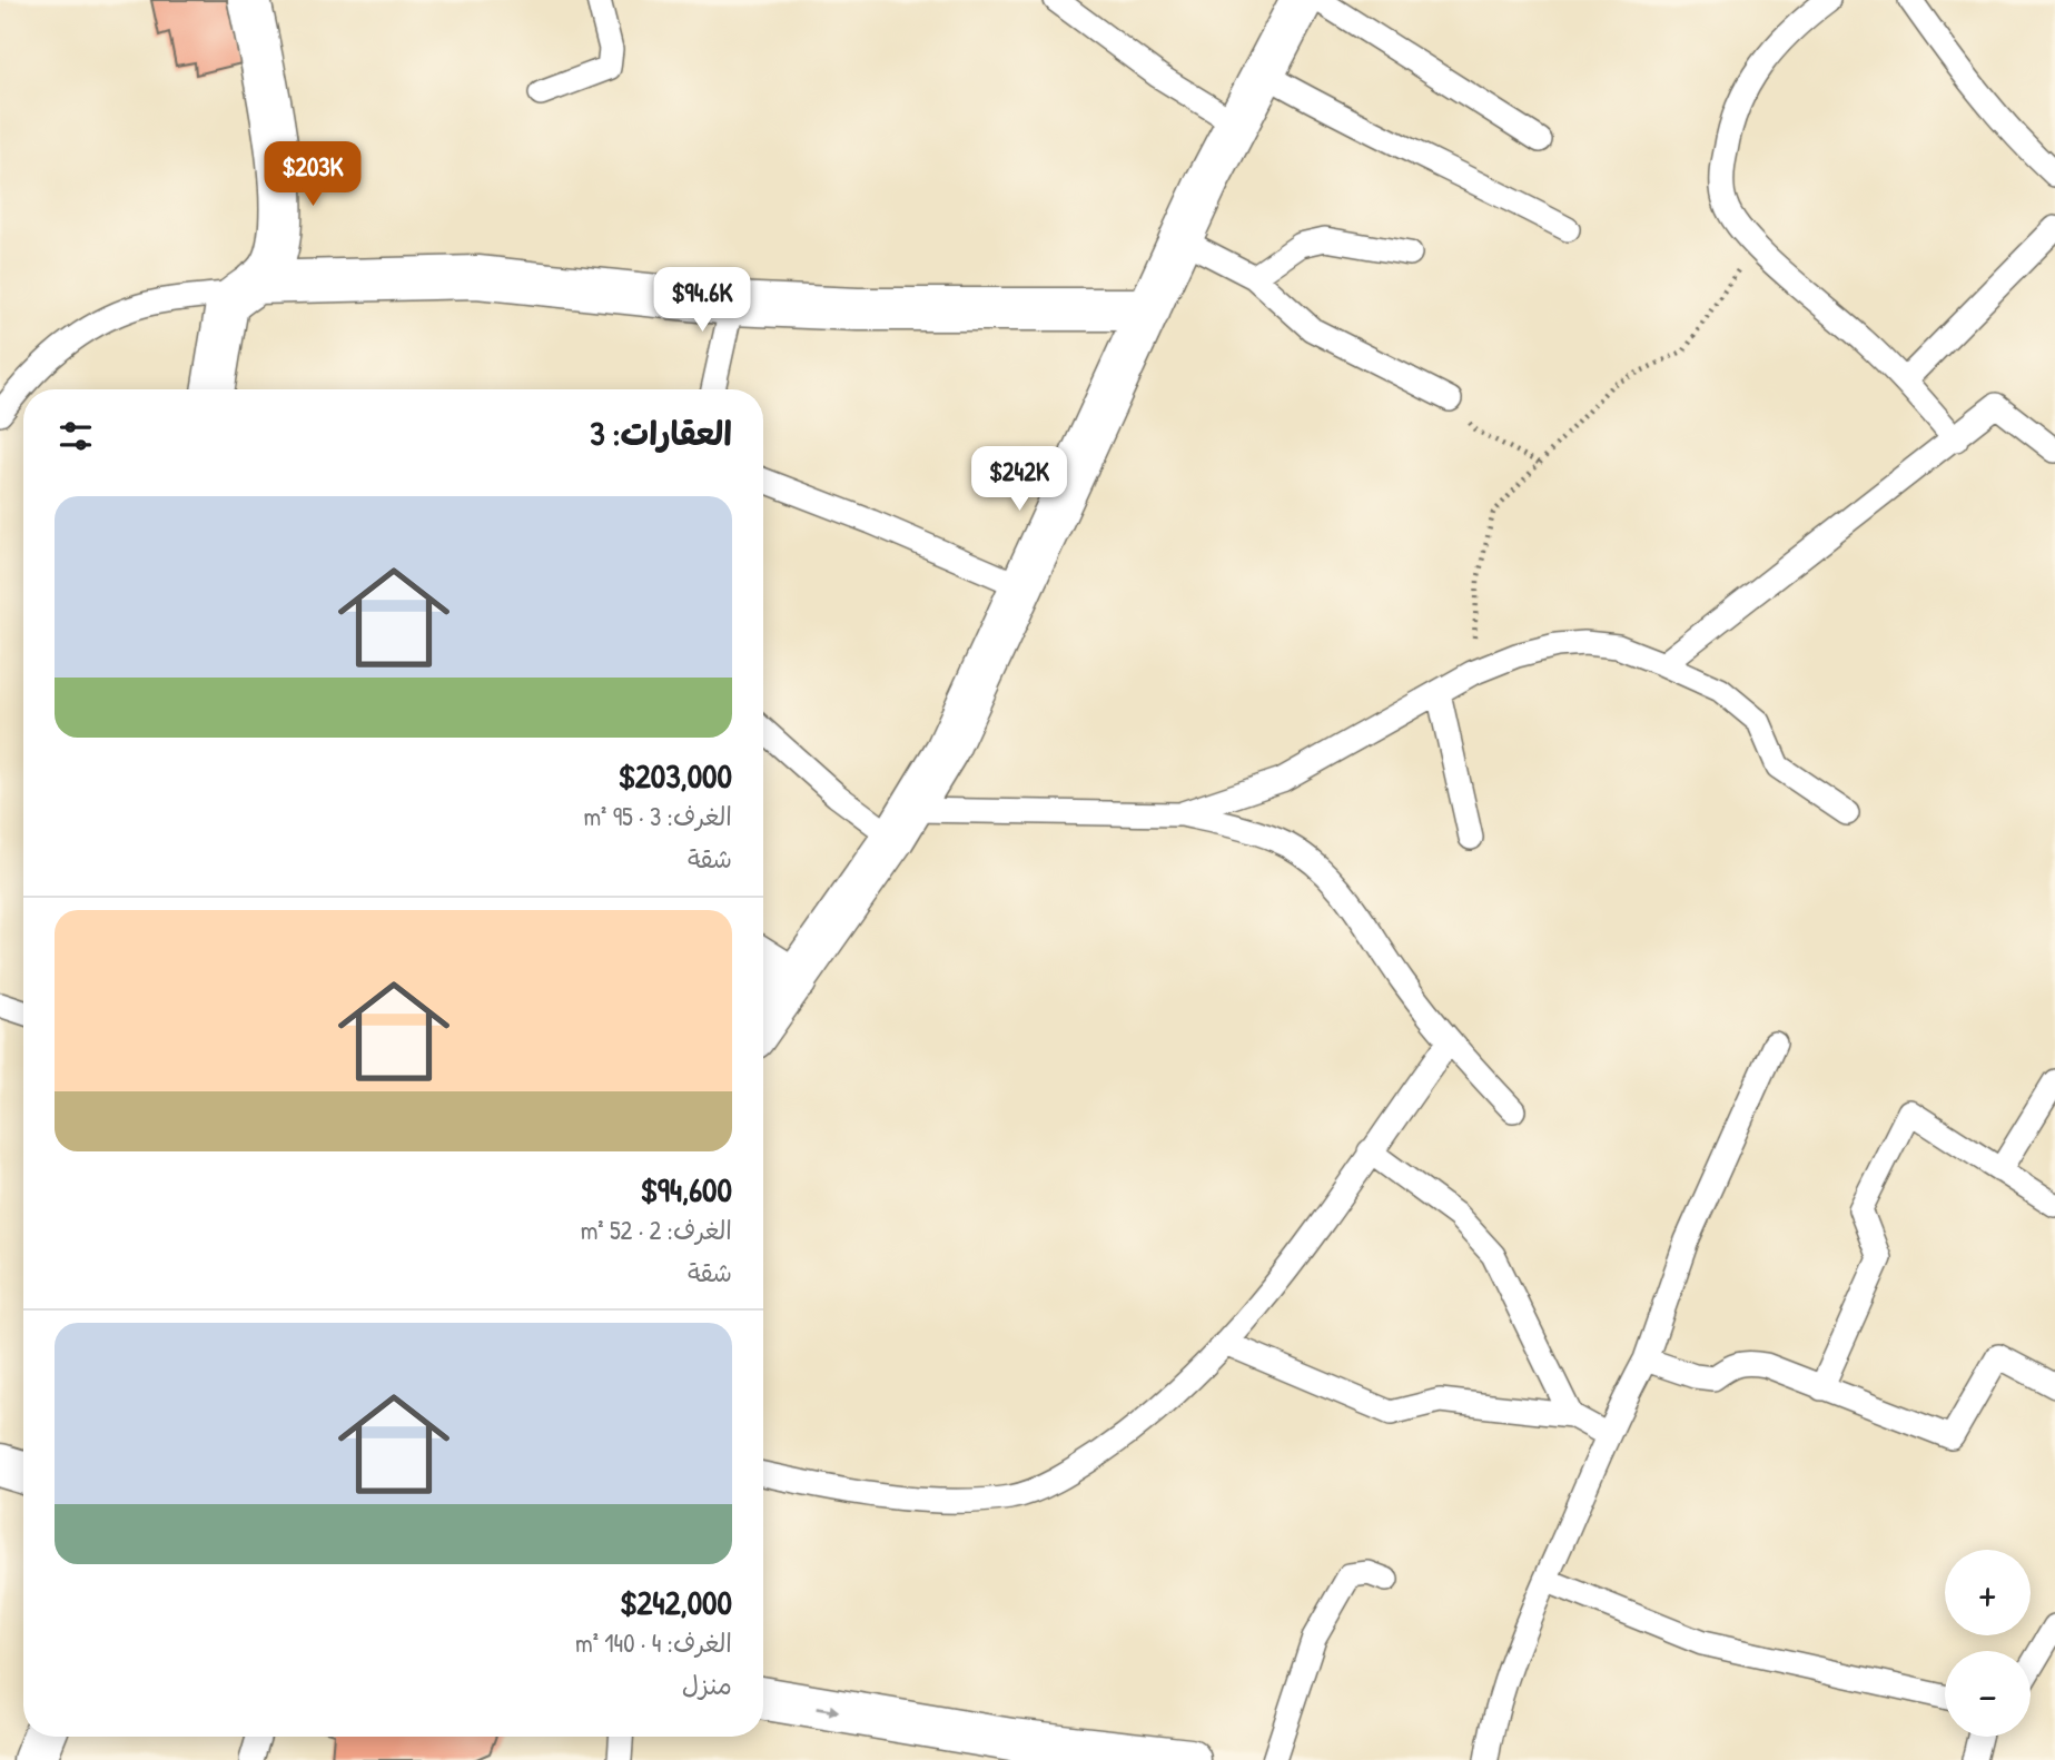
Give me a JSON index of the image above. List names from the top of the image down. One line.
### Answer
{"page":{"price":["$203K","$94.6K","$242K"],"heading":"العقارات: 3","list":[{"name":"$203,000","note":"الغرف: 3 · 95 m² · شقة"},{"name":"$94,600","note":"الغرف: 2 · 52 m² · شقة"},{"name":"$242,000","note":"الغرف: 4 · 140 m² · منزل"}],"map_buttons":["+","−"]}}
